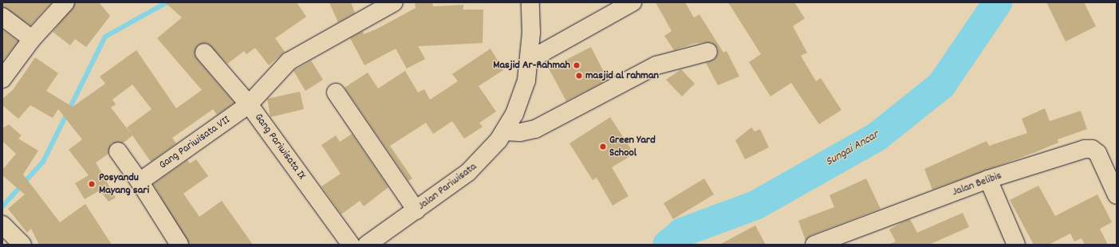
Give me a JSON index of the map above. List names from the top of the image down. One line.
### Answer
{"streets":{"street":["Gang Pariwisata VII","Gang Pariwisata IX","Jalan Belibis","Jalan Pariwisata"]},"crossings":[["Gang Pariwisata VII","Gang Pariwisata IX"]],"water":["Sungai Ancar"],"places":["Masjid Ar-Rahmah","masjid al rahman","Green Yard School","Posyandu Mayang sari"]}
